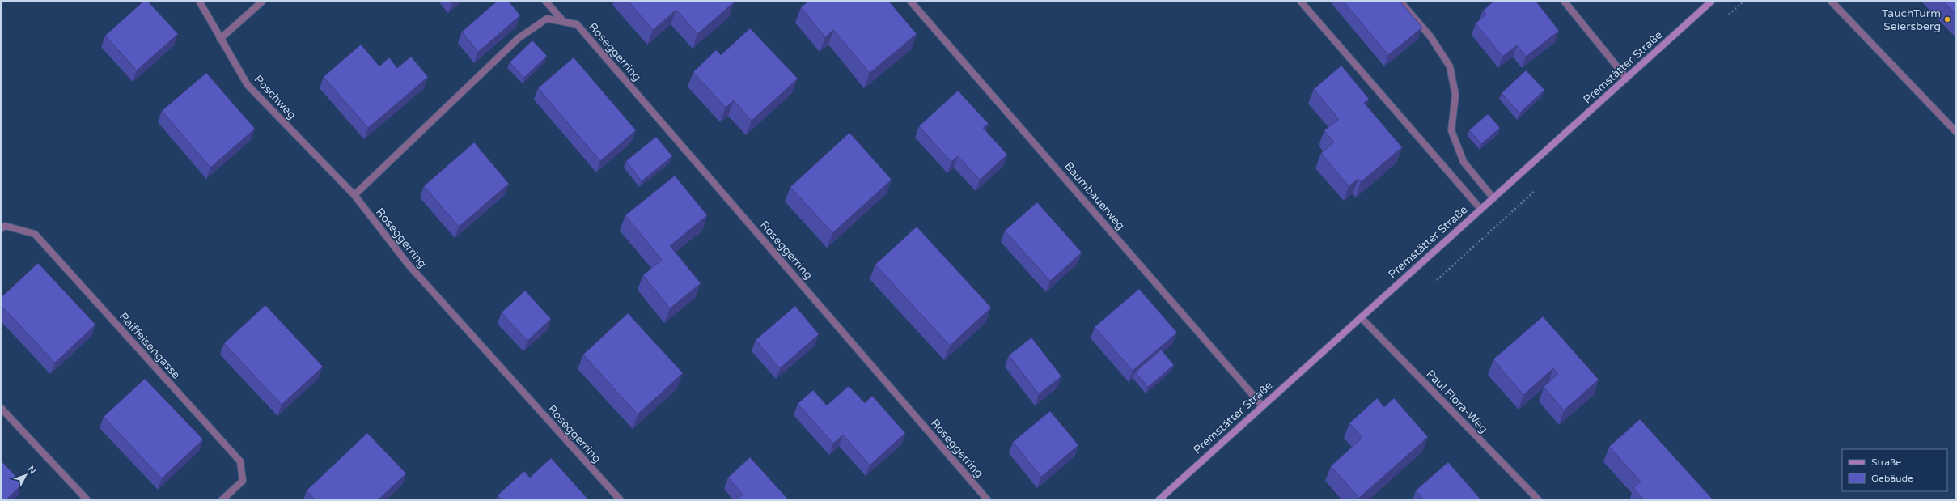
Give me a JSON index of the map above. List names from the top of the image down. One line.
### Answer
{"streets":{"main road":["Premstätter Straße"],"street":["Roseggerring","Poschweg","Baumbauerweg","Raiffeisengasse","Paul Flora-Weg"]},"crossings":[["Roseggerring","Poschweg"],["Premstätter Straße","Baumbauerweg"],["Premstätter Straße","Paul Flora-Weg"]],"places":["TauchTurm Seiersberg"],"legend":["Straße","Gebäude"],"north":"top right"}
